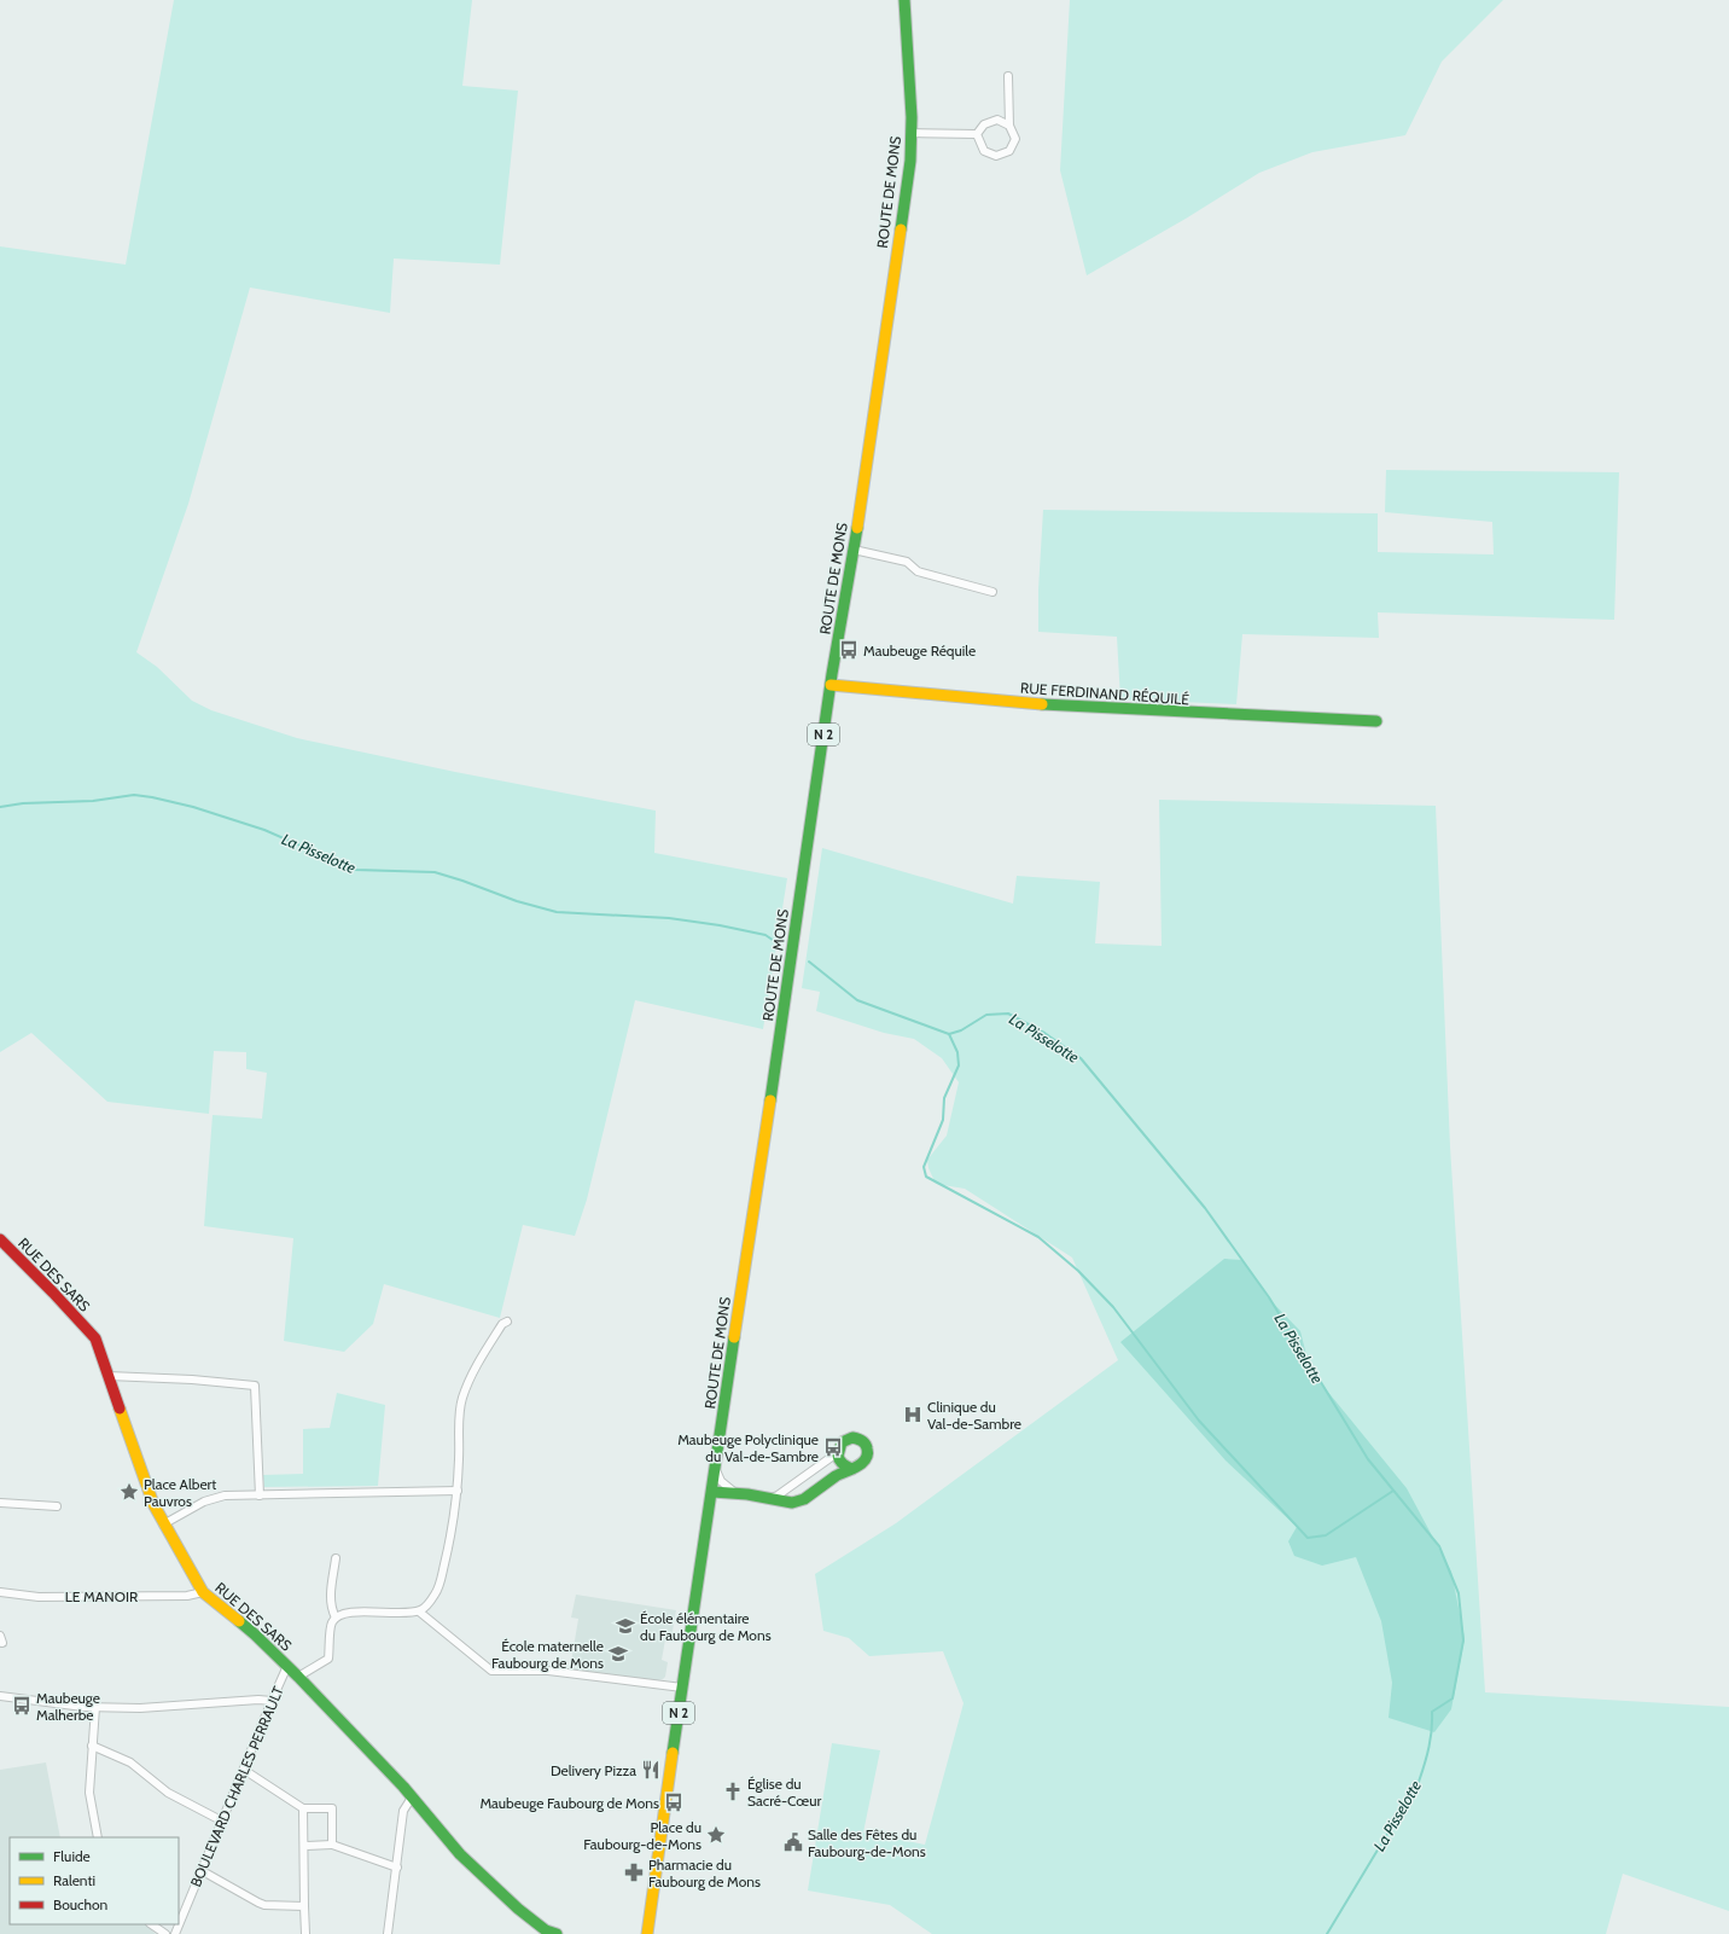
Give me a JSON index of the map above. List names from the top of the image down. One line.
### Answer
{"streets":{"main road":["ROUTE DE MONS","RUE FERDINAND RÉQUILÉ","N 2","RUE DES SARS"],"street":["LE MANOIR","BOULEVARD CHARLES PERRAULT"]},"crossings":[["ROUTE DE MONS","RUE FERDINAND RÉQUILÉ"],["RUE DES SARS","LE MANOIR"],["RUE DES SARS","BOULEVARD CHARLES PERRAULT"]],"water":["La Pisselotte"],"places":{"bus stop":["Maubeuge Réquile","Maubeuge Polyclinique du Val-de-Sambre","Maubeuge Malherbe","Maubeuge Faubourg de Mons"],"hospital":["Clinique du Val-de-Sambre"],"place":["Place Albert Pauvros","Place du Faubourg-de-Mons"],"school or university":["École élémentaire du Faubourg de Mons","École maternelle Faubourg de Mons"],"restaurant":["Delivery Pizza"],"church":["Église du Sacré-Cœur"],"public building":["Salle des Fêtes du Faubourg-de-Mons"],"pharmacy":["Pharmacie du Faubourg de Mons"]},"legend":["Fluide","Ralenti","Bouchon"]}
